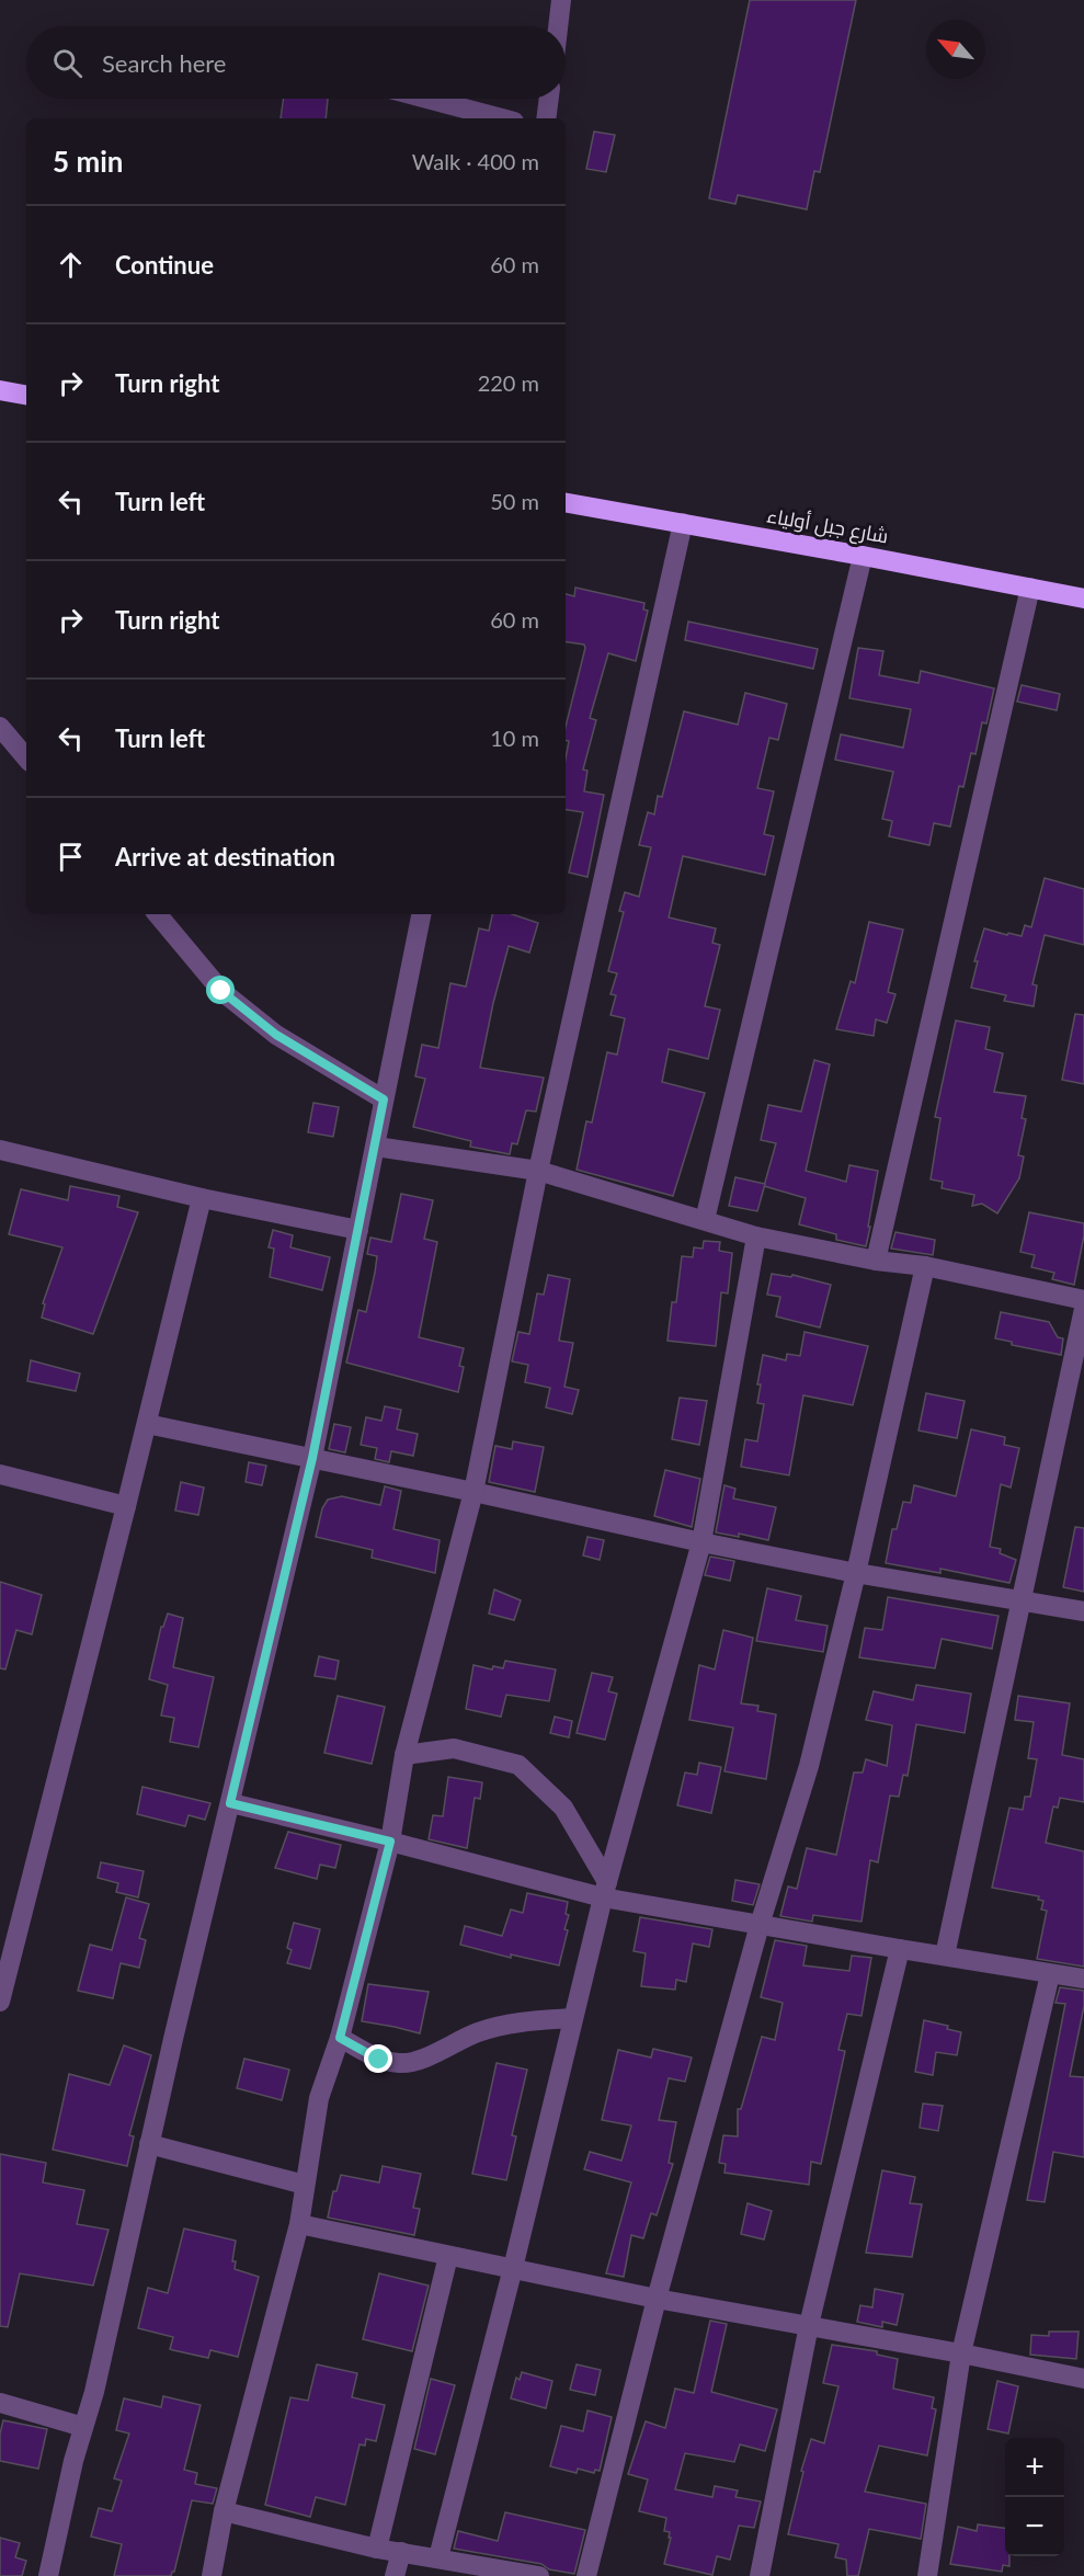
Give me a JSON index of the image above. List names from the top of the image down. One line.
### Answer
{"streets":{"highway":["شارع جبل أولياء"]},"north":"top left","page":{"search":"Search here","heading":["5 min","Walk · 400 m"],"list":[["Continue","60 m"],["Turn right","220 m"],["Turn left","50 m"],["Turn right","60 m"],["Turn left","10 m"],"Arrive at destination"],"map_buttons":["+","−"]}}
